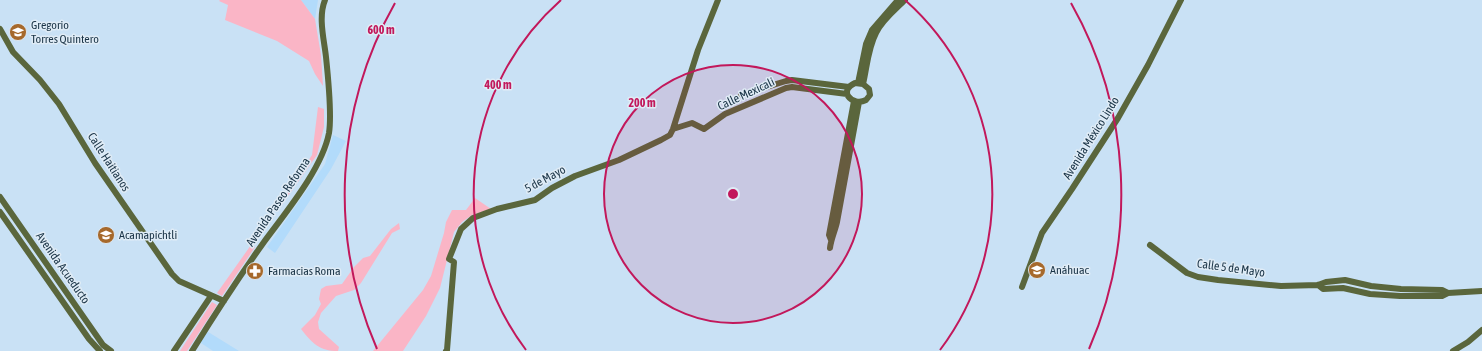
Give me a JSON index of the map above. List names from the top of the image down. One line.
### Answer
{"streets":{"street":["Calle Mexicali","Avenida México Lindo","Calle Haitianos","5 de Mayo","Avenida Paseo Reforma","Avenida Acueducto","Calle 5 de Mayo"]},"crossings":[["Calle Mexicali","5 de Mayo"],["Calle Haitianos","Avenida Paseo Reforma"]],"places":{"school or university":["Gregorio Torres Quintero","Acamapichtli","Anáhuac"],"pharmacy":["Farmacias Roma"]},"rings":["600 m","400 m","200 m"]}
